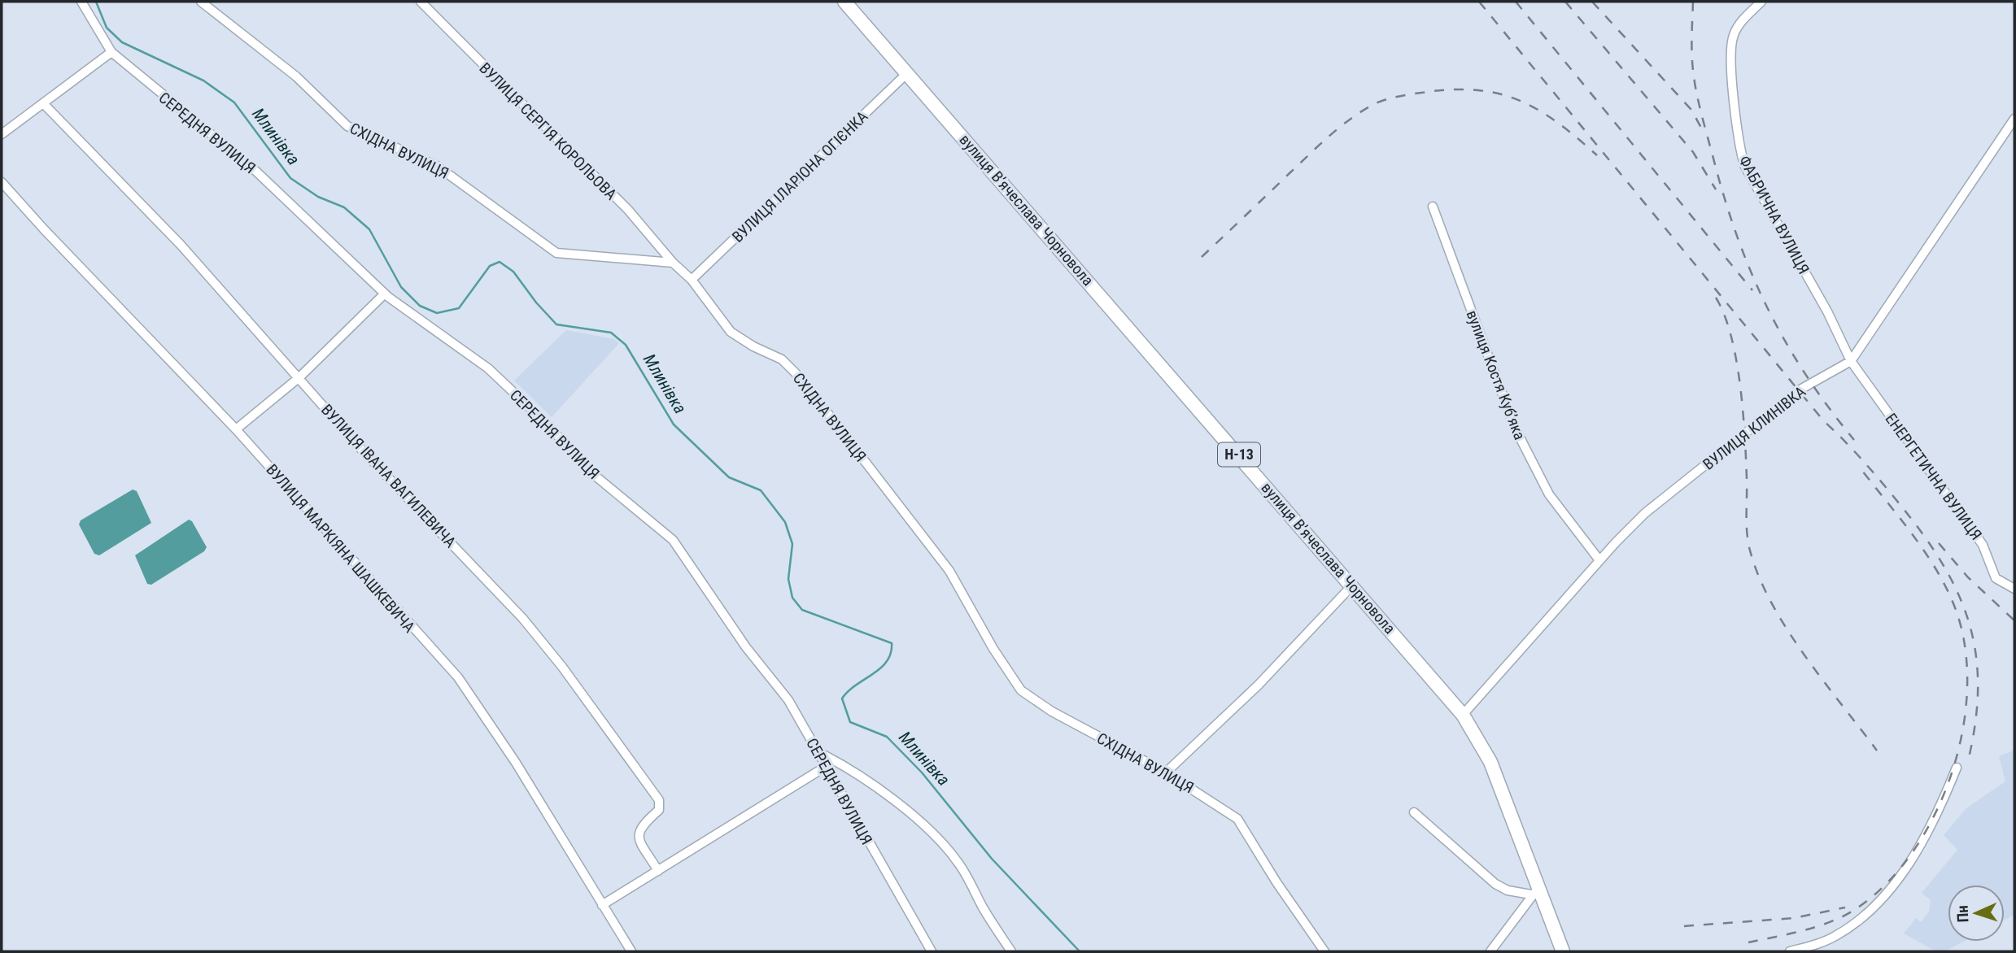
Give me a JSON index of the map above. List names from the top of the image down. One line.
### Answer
{"streets":{"main road":["вулиця Вʼячеслава Чорновола","Н-13"],"street":["ВУЛИЦЯ СЕРГІЯ КОРОЛЬОВА","СЕРЕДНЯ ВУЛИЦЯ","СХІДНА ВУЛИЦЯ","ВУЛИЦЯ ІЛАРІОНА ОГІЄНКА","ФАБРИЧНА ВУЛИЦЯ","вулиця Костя Кубʼяка","ВУЛИЦЯ КЛИНІВКА","ВУЛИЦЯ ІВАНА ВАГИЛЕВИЧА","ЕНЕРГЕТИЧНА ВУЛИЦЯ","ВУЛИЦЯ МАРКІЯНА ШАШКЕВИЧА"]},"crossings":[["ВУЛИЦЯ СЕРГІЯ КОРОЛЬОВА","СХІДНА ВУЛИЦЯ"],["СХІДНА ВУЛИЦЯ","ВУЛИЦЯ ІЛАРІОНА ОГІЄНКА"],["ВУЛИЦЯ ІЛАРІОНА ОГІЄНКА","вулиця Вʼячеслава Чорновола"],["вулиця Вʼячеслава Чорновола","ВУЛИЦЯ КЛИНІВКА"],["ФАБРИЧНА ВУЛИЦЯ","ВУЛИЦЯ КЛИНІВКА"],["ФАБРИЧНА ВУЛИЦЯ","ЕНЕРГЕТИЧНА ВУЛИЦЯ"],["вулиця Костя Кубʼяка","ВУЛИЦЯ КЛИНІВКА"],["ВУЛИЦЯ КЛИНІВКА","ЕНЕРГЕТИЧНА ВУЛИЦЯ"]],"water":["Млинівка"],"north":"left"}
